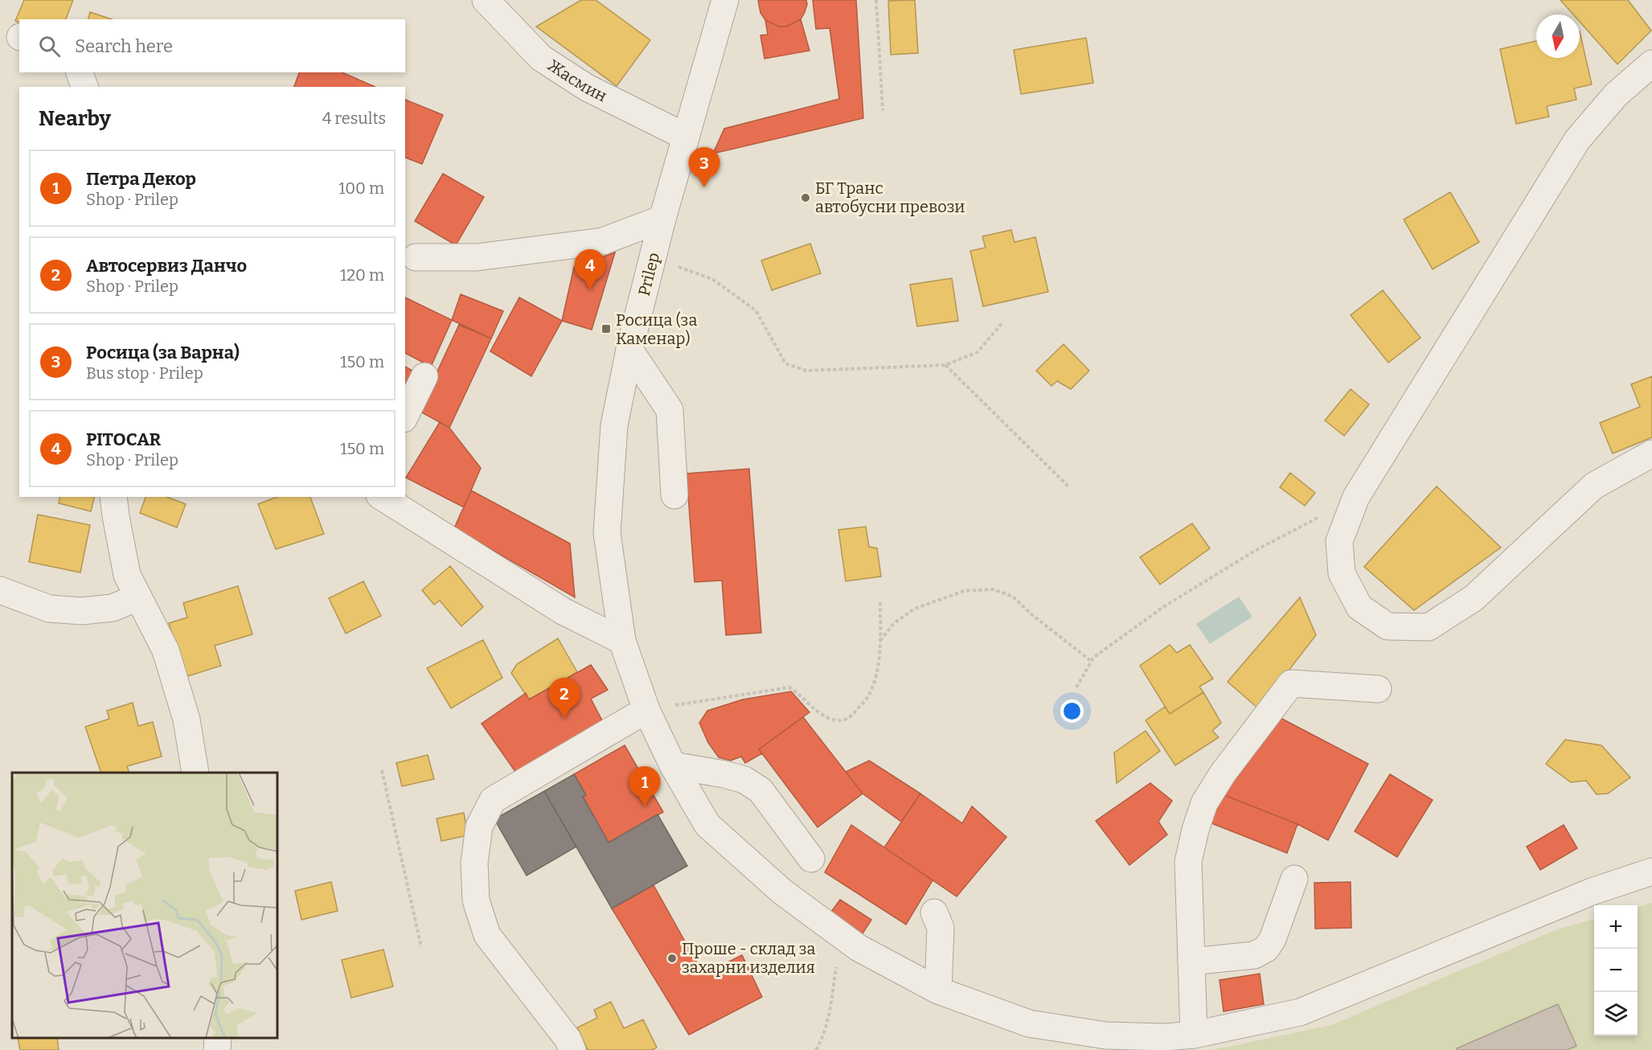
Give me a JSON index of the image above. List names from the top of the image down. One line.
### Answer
{"streets":{"street":["Жасмин","Prilep"]},"crossings":[["Жасмин","Prilep"]],"places":{"other":["БГ Транс автобусни превози","Проше - склад за захарни изделия"],"transit":["Росица (за Каменар)"]},"north":"bottom","page":{"search":"Search here","heading":["Nearby","4 results"],"pins":["3","4","2","1"],"list":[{"mark":"1","name":"Петра Декор","note":"Shop · Prilep","value":"100 m"},{"mark":"2","name":"Автосервиз Данчо","note":"Shop · Prilep","value":"120 m"},{"mark":"3","name":"Росица (за Варна)","note":"Bus stop · Prilep","value":"150 m"},{"mark":"4","name":"PITOCAR","note":"Shop · Prilep","value":"150 m"}],"map_buttons":["+","−"]}}
